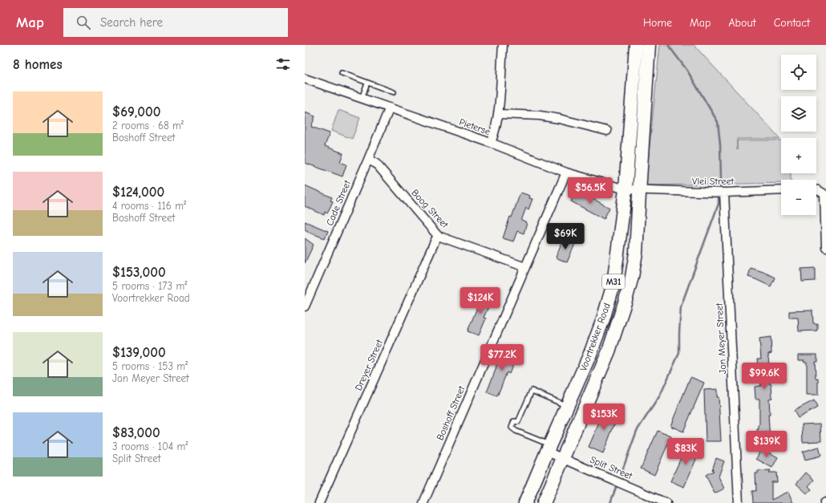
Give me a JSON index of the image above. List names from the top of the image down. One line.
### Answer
{"streets":{"main road":["M31","Voortrekker Road"],"street":["Pieterse","Vlei Street","Cade Street","Boog Street","Jan Meyer Street","Dreyer Street","Boshoff Street","Split Street"]},"crossings":[["Pieterse","Vlei Street"],["Pieterse","Cade Street"],["Pieterse","Voortrekker Road"],["Pieterse","Boshoff Street"],["Vlei Street","Voortrekker Road"],["Vlei Street","Jan Meyer Street"],["Cade Street","Boog Street"],["Boog Street","Dreyer Street"],["Boog Street","Boshoff Street"],["Voortrekker Road","Split Street"]],"page":{"header":"Map","search":"Search here","nav":["Home","Map","About","Contact"],"heading":"8 homes","map_buttons":["+","−"],"list":[{"name":"$69,000","note":"2 rooms · 68 m² · Boshoff Street"},{"name":"$124,000","note":"4 rooms · 116 m² · Boshoff Street"},{"name":"$153,000","note":"5 rooms · 173 m² · Voortrekker Road"},{"name":"$139,000","note":"5 rooms · 153 m² · Jan Meyer Street"},{"name":"$83,000","note":"3 rooms · 104 m² · Split Street"}],"price":["$56.5K","$69K","$124K","$77.2K","$99.6K","$153K","$139K","$83K"]}}
